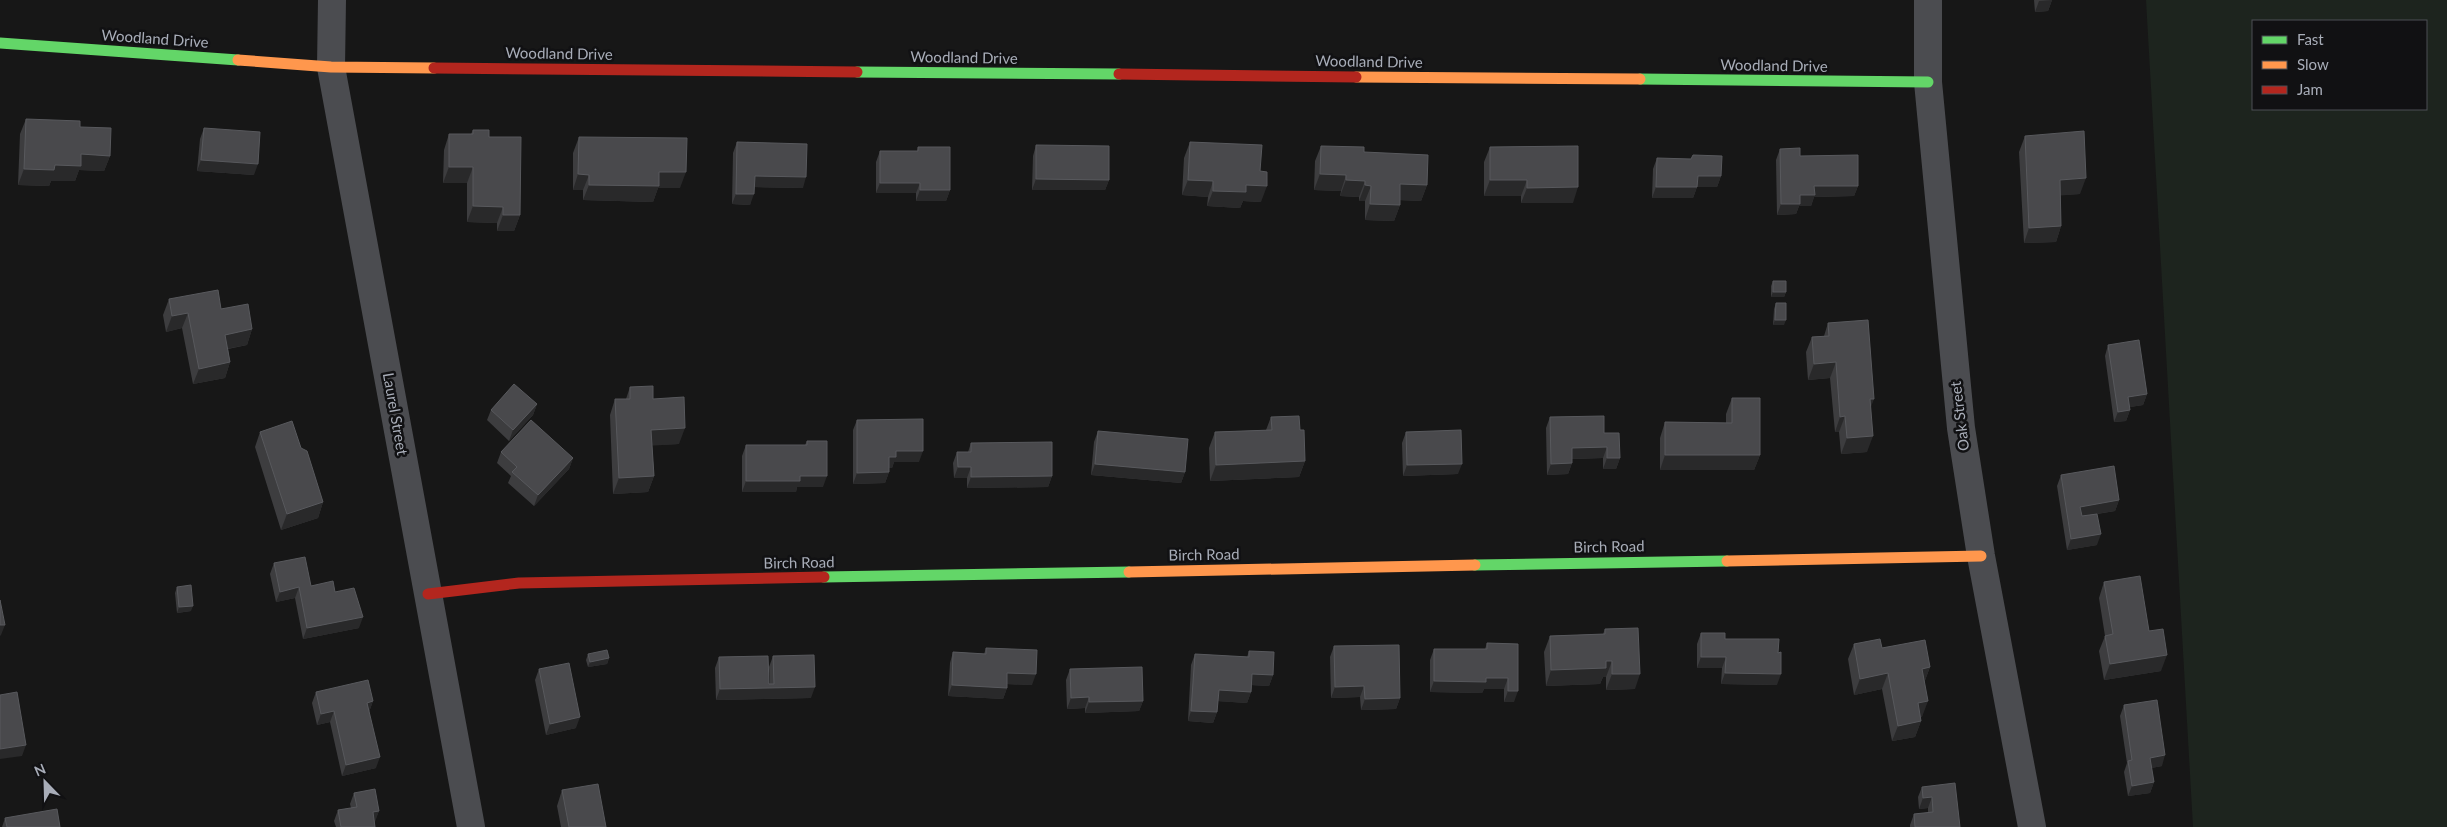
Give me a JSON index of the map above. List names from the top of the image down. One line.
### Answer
{"streets":{"street":["Woodland Drive","Laurel Street","Oak Street","Birch Road"]},"crossings":[["Woodland Drive","Laurel Street"],["Woodland Drive","Oak Street"],["Laurel Street","Birch Road"],["Oak Street","Birch Road"]],"legend":["Fast","Slow","Jam"],"north":"top left"}
